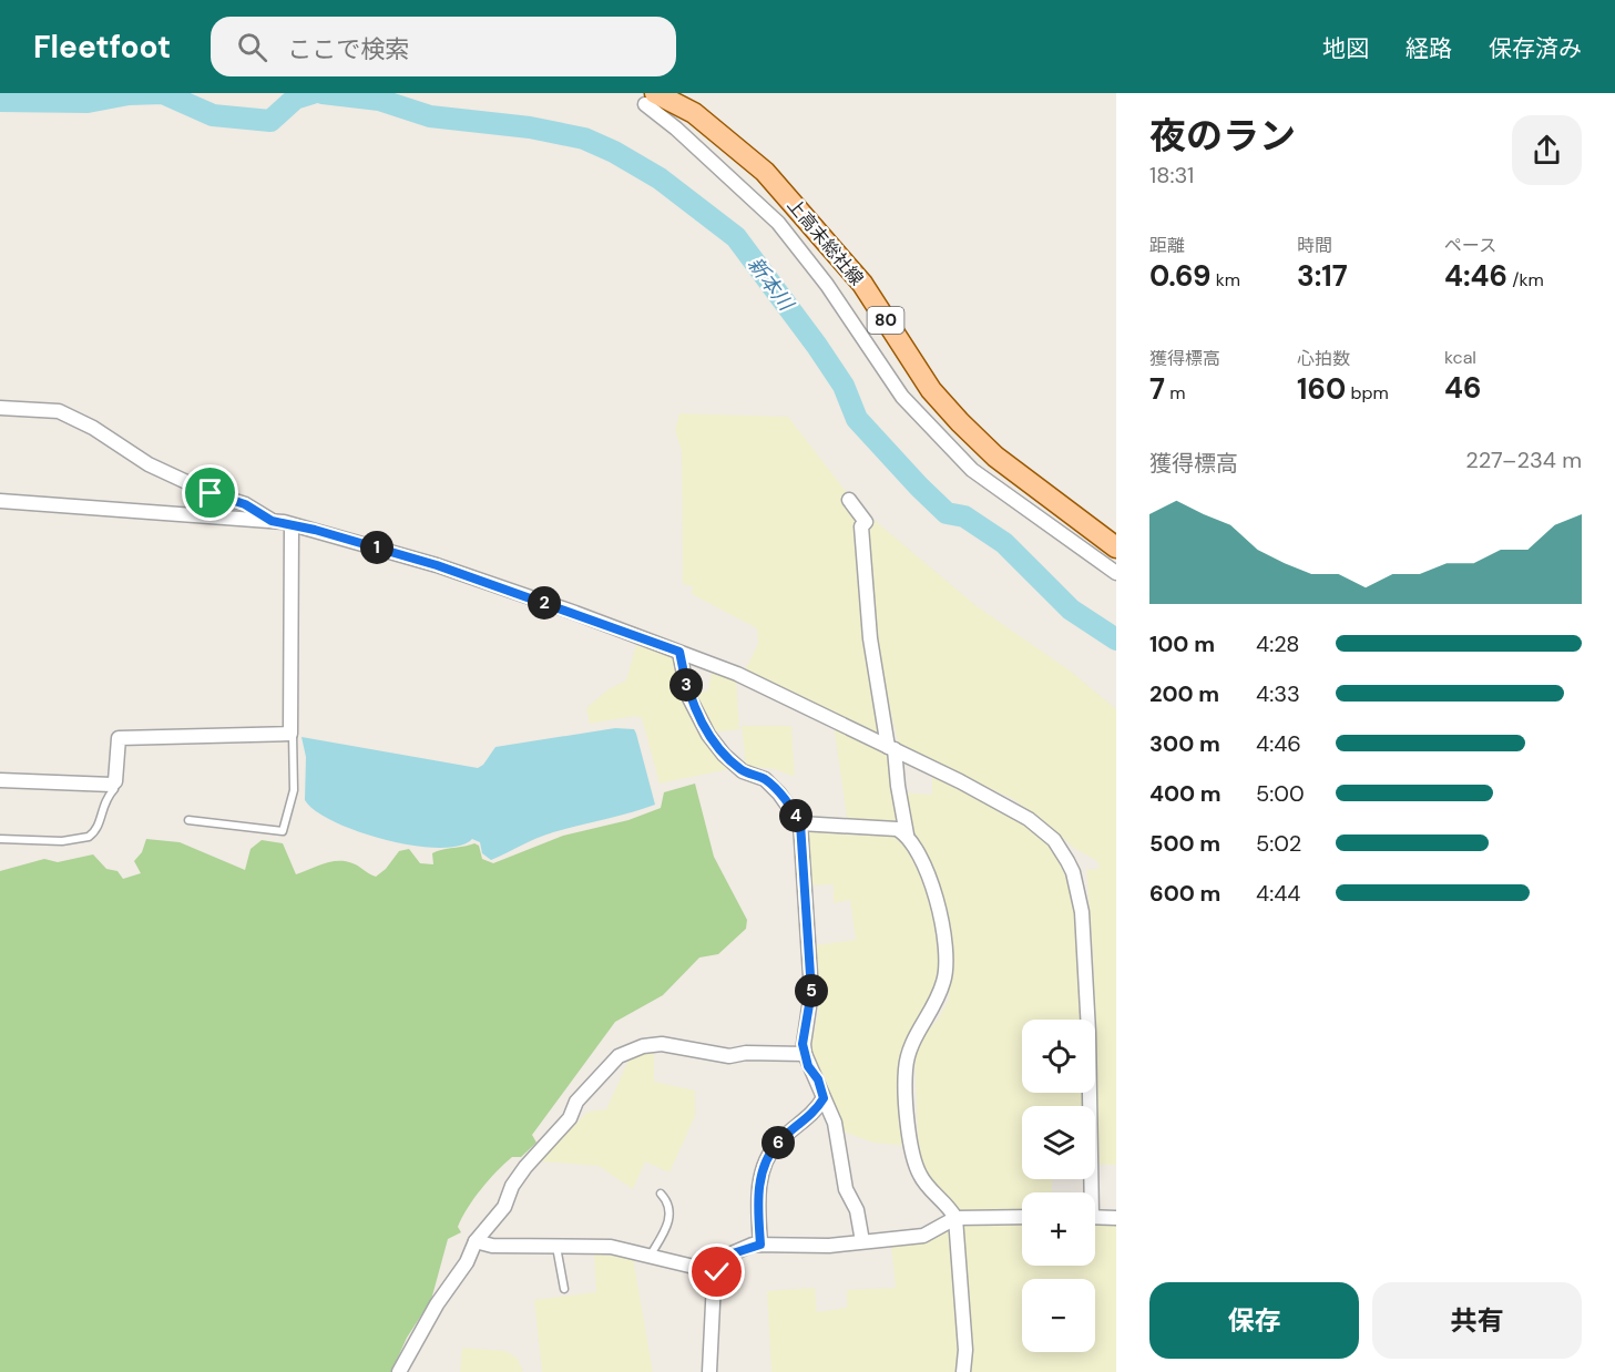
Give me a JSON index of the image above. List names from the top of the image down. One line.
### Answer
{"streets":{"main road":["上高末総社線","80"]},"water":["新本川"],"page":{"header":"Fleetfoot","search":"ここで検索","nav":["地図","経路","保存済み"],"heading":["夜のラン","18:31"],"stats":[["距離","0.69 km"],["時間","3:17"],["ペース","4:46 /km"],["獲得標高","7 m"],["心拍数","160 bpm"],["kcal","46"]],"chart":["獲得標高","227–234 m"],"pins":["1","2","3","4","5","6"],"list":[{"name":"100 m","note":"4:28"},{"name":"200 m","note":"4:33"},{"name":"300 m","note":"4:46"},{"name":"400 m","note":"5:00"},{"name":"500 m","note":"5:02"},{"name":"600 m","note":"4:44"}],"map_buttons":["+","−"],"buttons":["保存","共有"]}}
